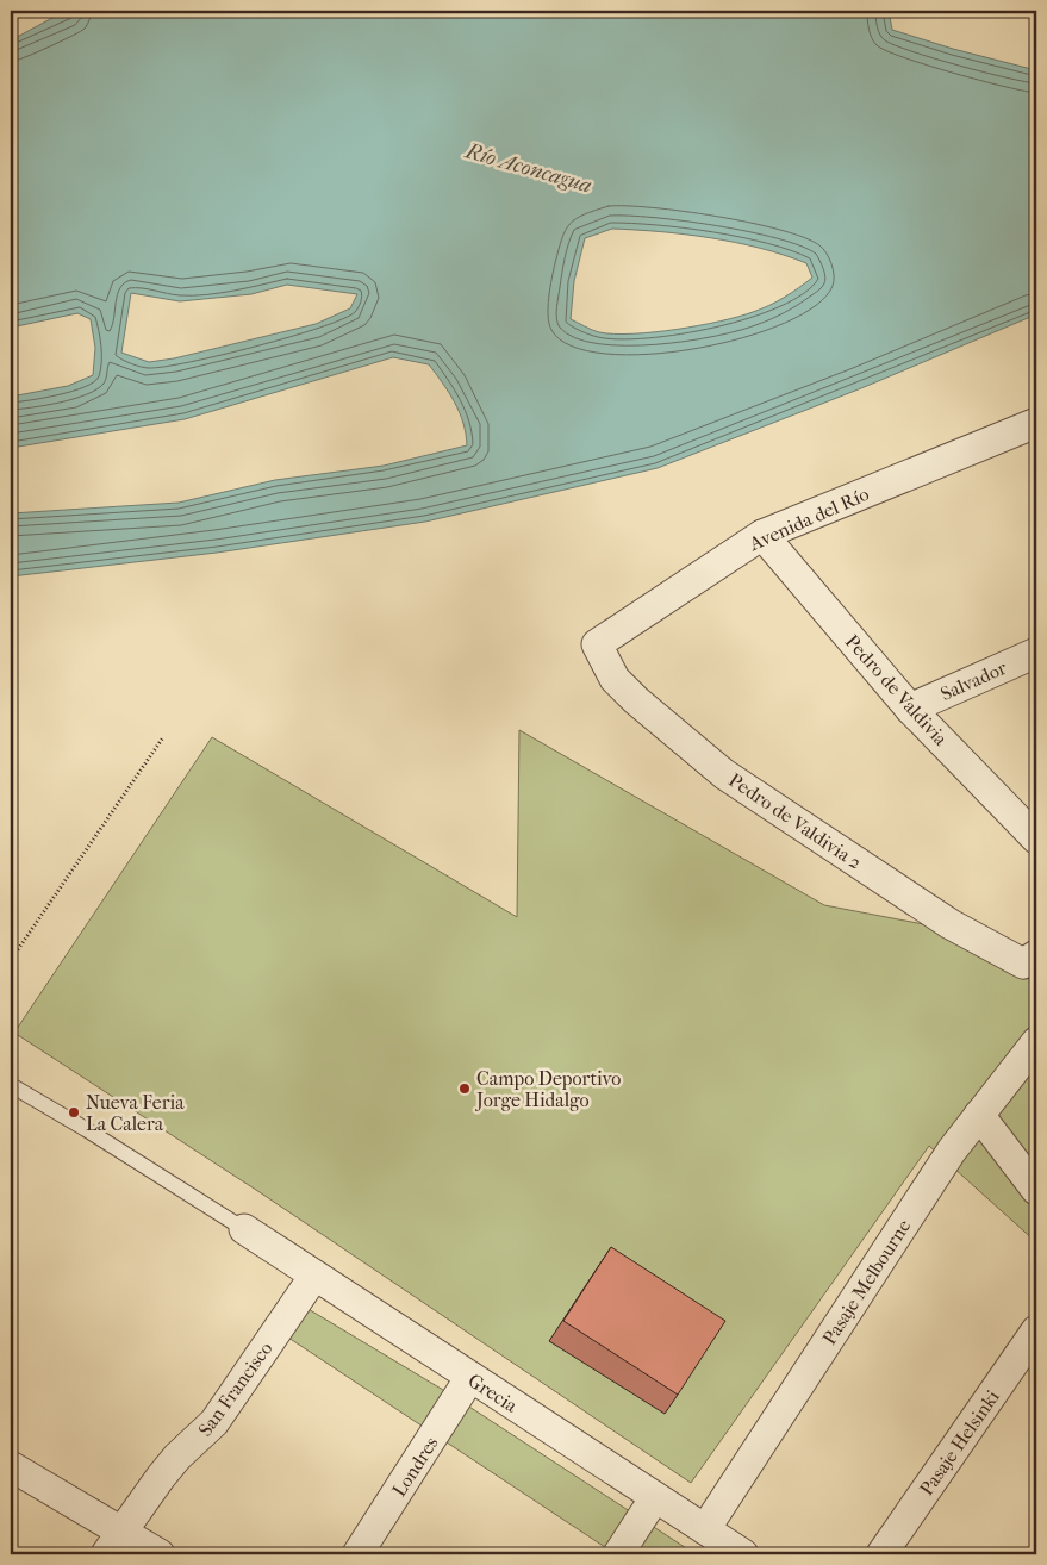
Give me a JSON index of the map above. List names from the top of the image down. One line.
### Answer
{"streets":{"street":["Avenida del Río","Salvador","Pedro de Valdivia","Pedro de Valdivia 2","Pasaje Melbourne","San Francisco","Grecia","Pasaje Helsinki","Londres"]},"crossings":[["Avenida del Río","Pedro de Valdivia"],["Avenida del Río","Pedro de Valdivia 2"],["Salvador","Pedro de Valdivia"],["Pasaje Melbourne","Grecia"],["San Francisco","Grecia"],["Grecia","Londres"]],"water":["Río Aconcagua"],"places":["Campo Deportivo Jorge Hidalgo","Nueva Feria La Calera"]}
